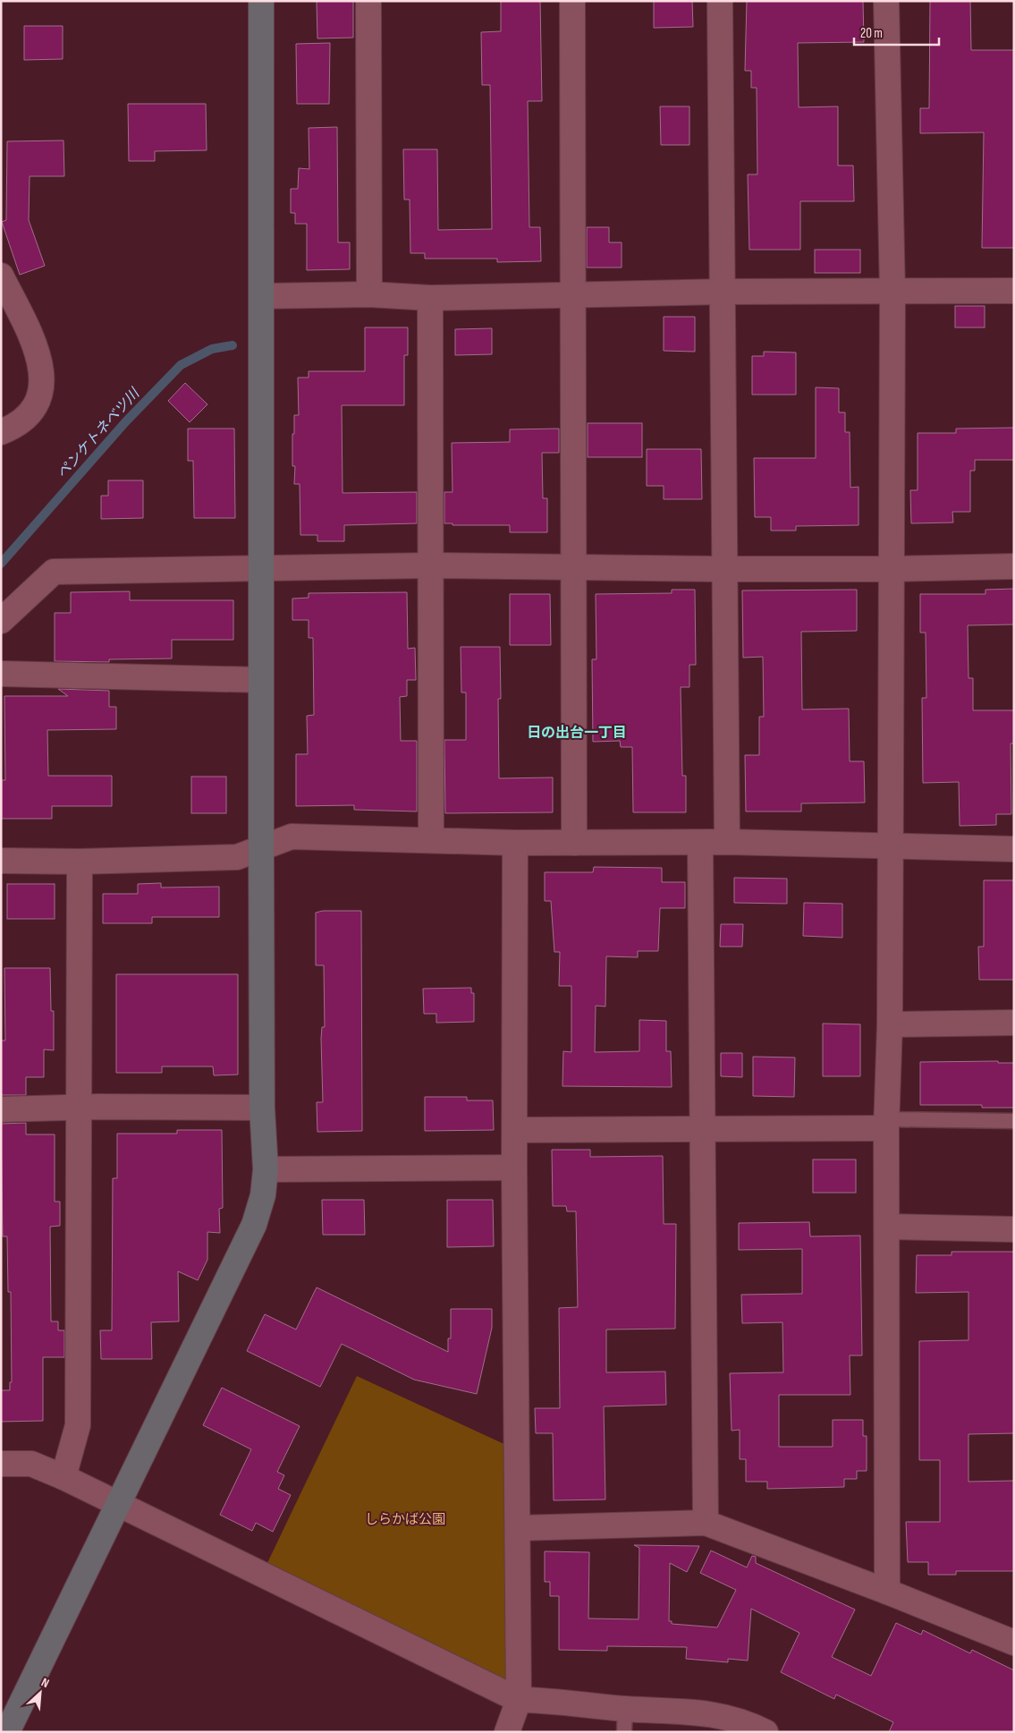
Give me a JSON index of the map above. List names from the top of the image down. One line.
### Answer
{"districts":["日の出台一丁目"],"water":["ペンケトネベツ川"],"parks":["しらかば公園"],"scale_bar":"20 m","north":"top right"}
